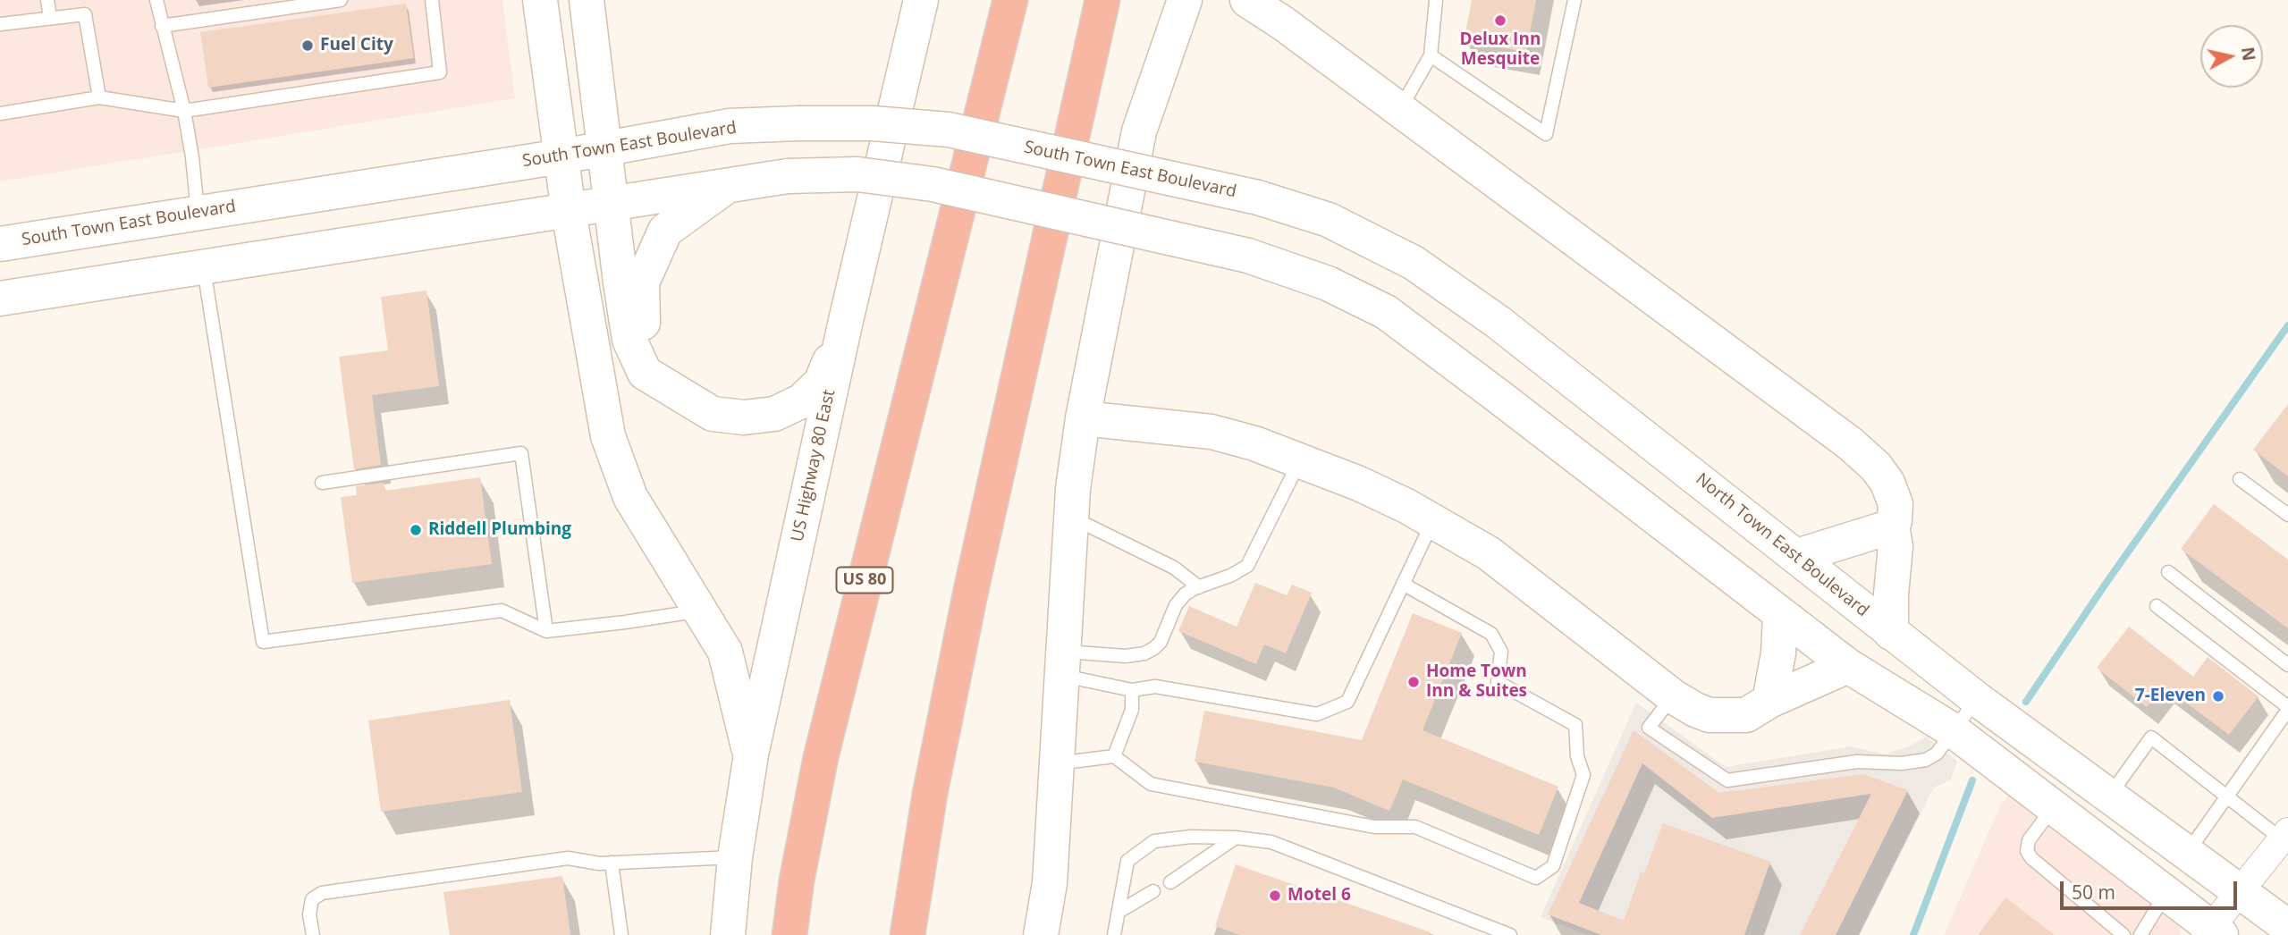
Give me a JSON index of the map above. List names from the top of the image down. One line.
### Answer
{"streets":{"highway":["US 80"],"main road":["South Town East Boulevard","US Highway 80 East","North Town East Boulevard"]},"crossings":[["South Town East Boulevard","North Town East Boulevard"]],"places":["Delux Inn Mesquite","Fuel City","Riddell Plumbing","Home Town Inn & Suites","7-Eleven","Motel 6"],"scale_bar":"50 m","north":"right"}
